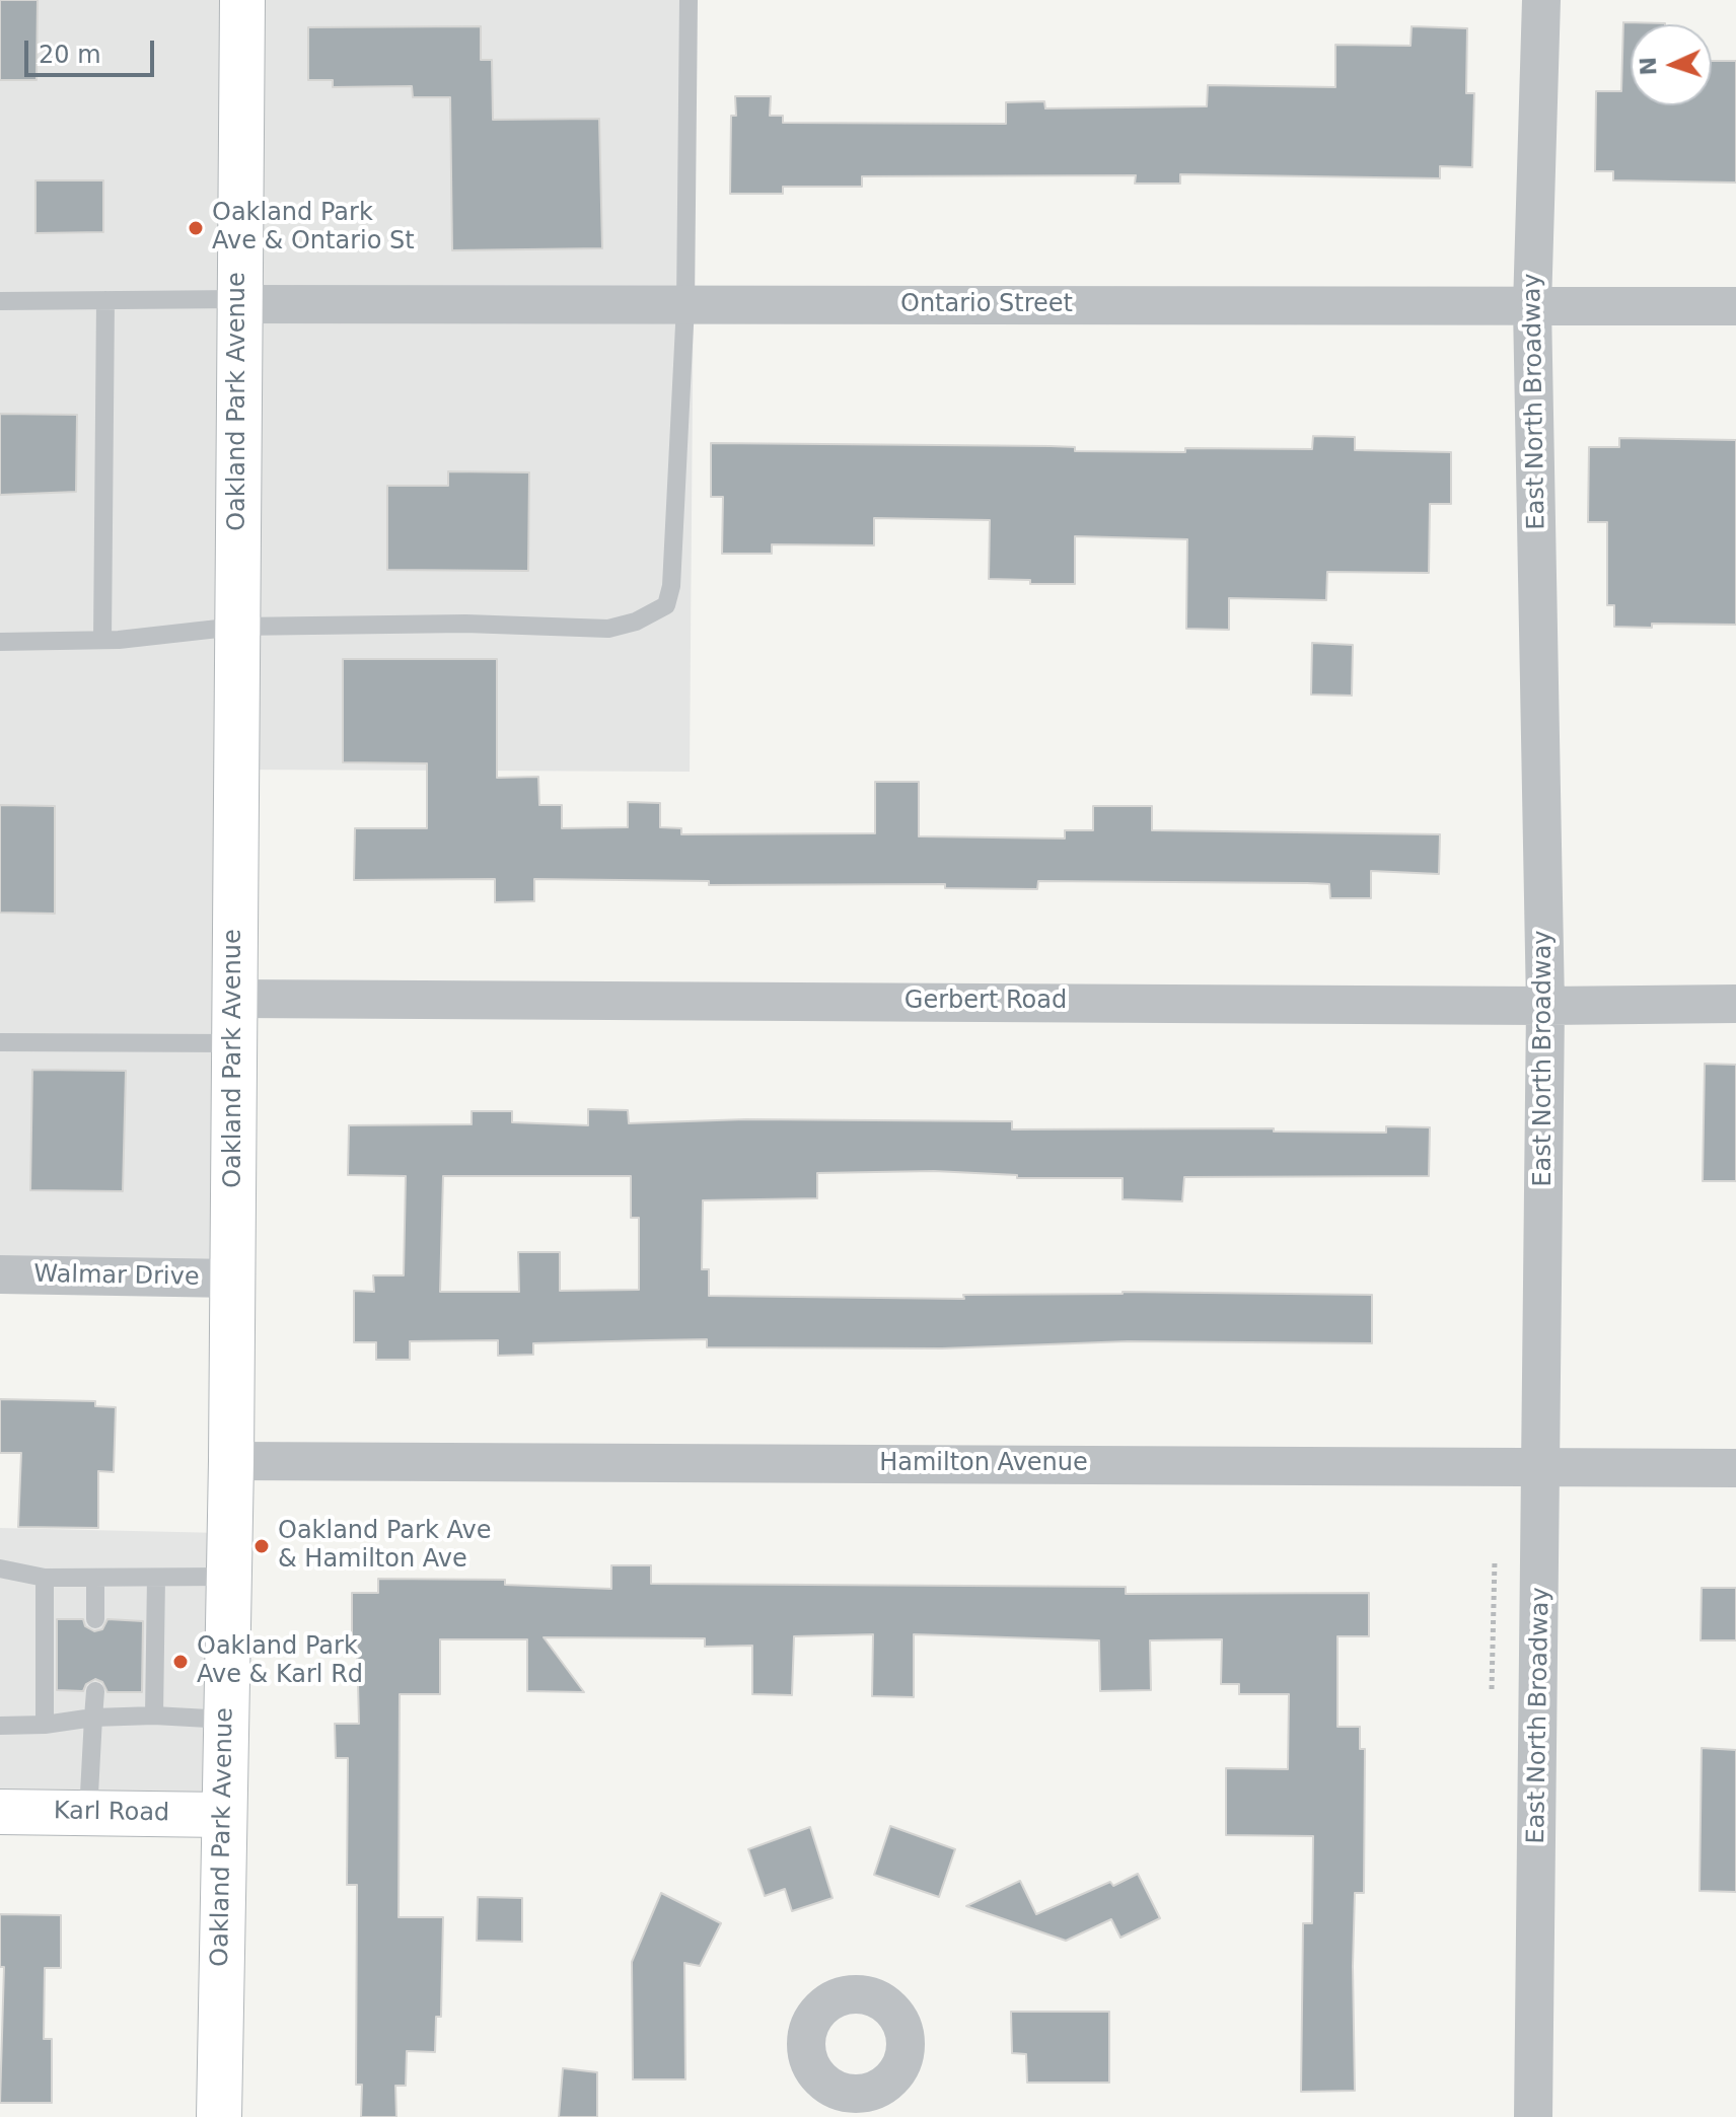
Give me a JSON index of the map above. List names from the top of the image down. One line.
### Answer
{"streets":{"main road":["Oakland Park Avenue","Karl Road"],"street":["Ontario Street","East North Broadway","Gerbert Road","Walmar Drive","Hamilton Avenue"]},"crossings":[["Ontario Street","Oakland Park Avenue"],["Ontario Street","East North Broadway"],["Oakland Park Avenue","Gerbert Road"],["Oakland Park Avenue","Walmar Drive"],["Oakland Park Avenue","Hamilton Avenue"],["Oakland Park Avenue","Karl Road"],["East North Broadway","Gerbert Road"],["East North Broadway","Hamilton Avenue"]],"places":["Oakland Park Ave & Ontario St","Oakland Park Ave & Hamilton Ave","Oakland Park Ave & Karl Rd"],"scale_bar":"20 m","north":"left"}
